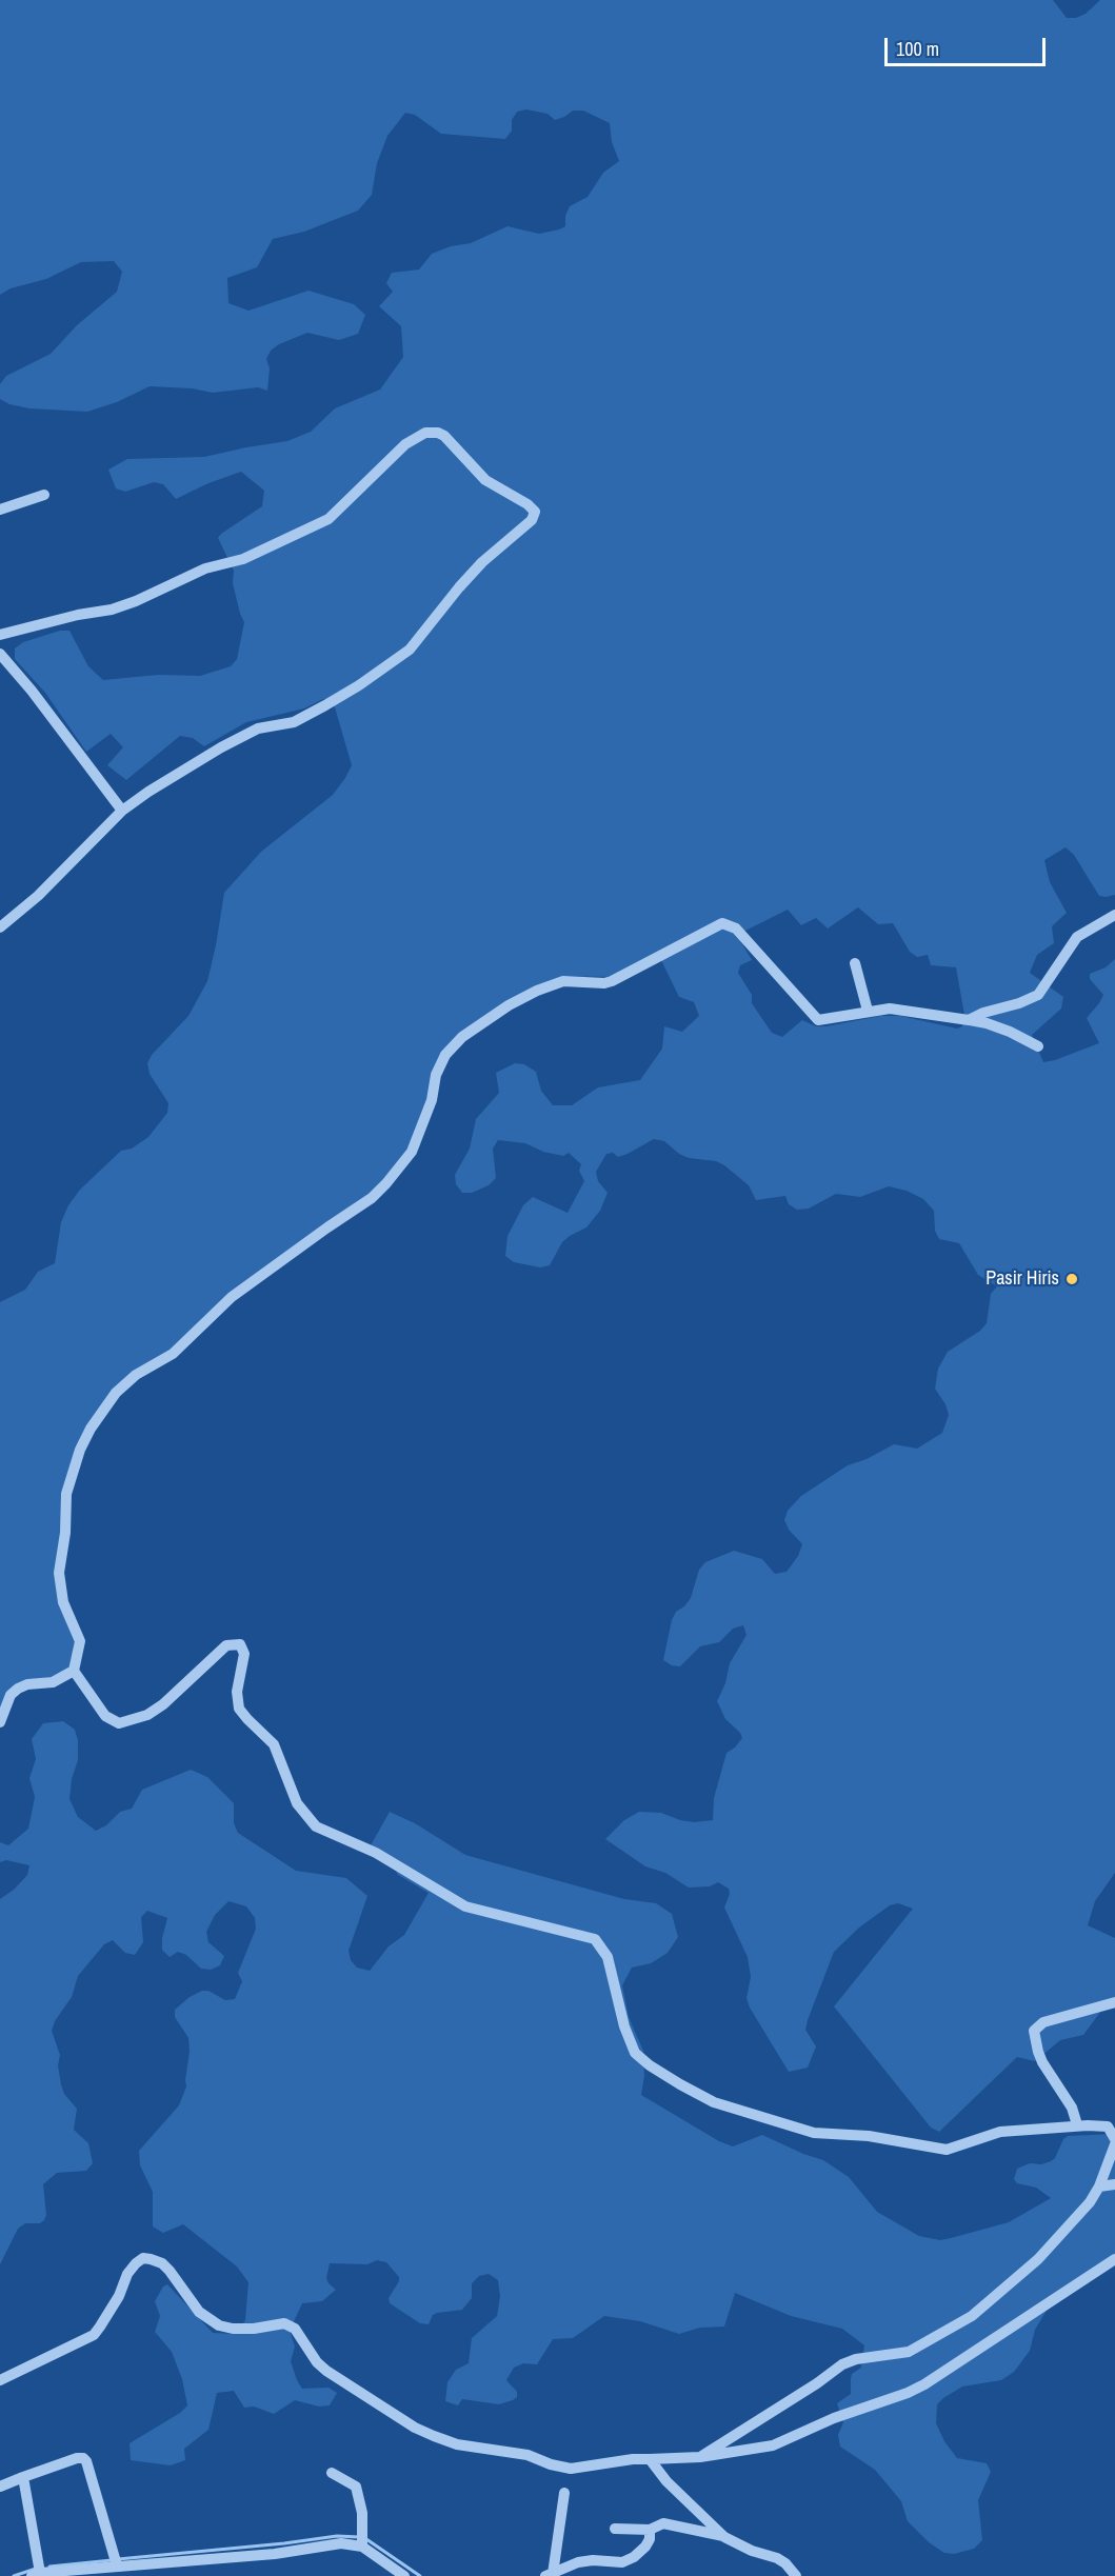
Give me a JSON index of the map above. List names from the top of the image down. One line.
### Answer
{"places":["Pasir Hiris"],"scale_bar":"100 m"}
